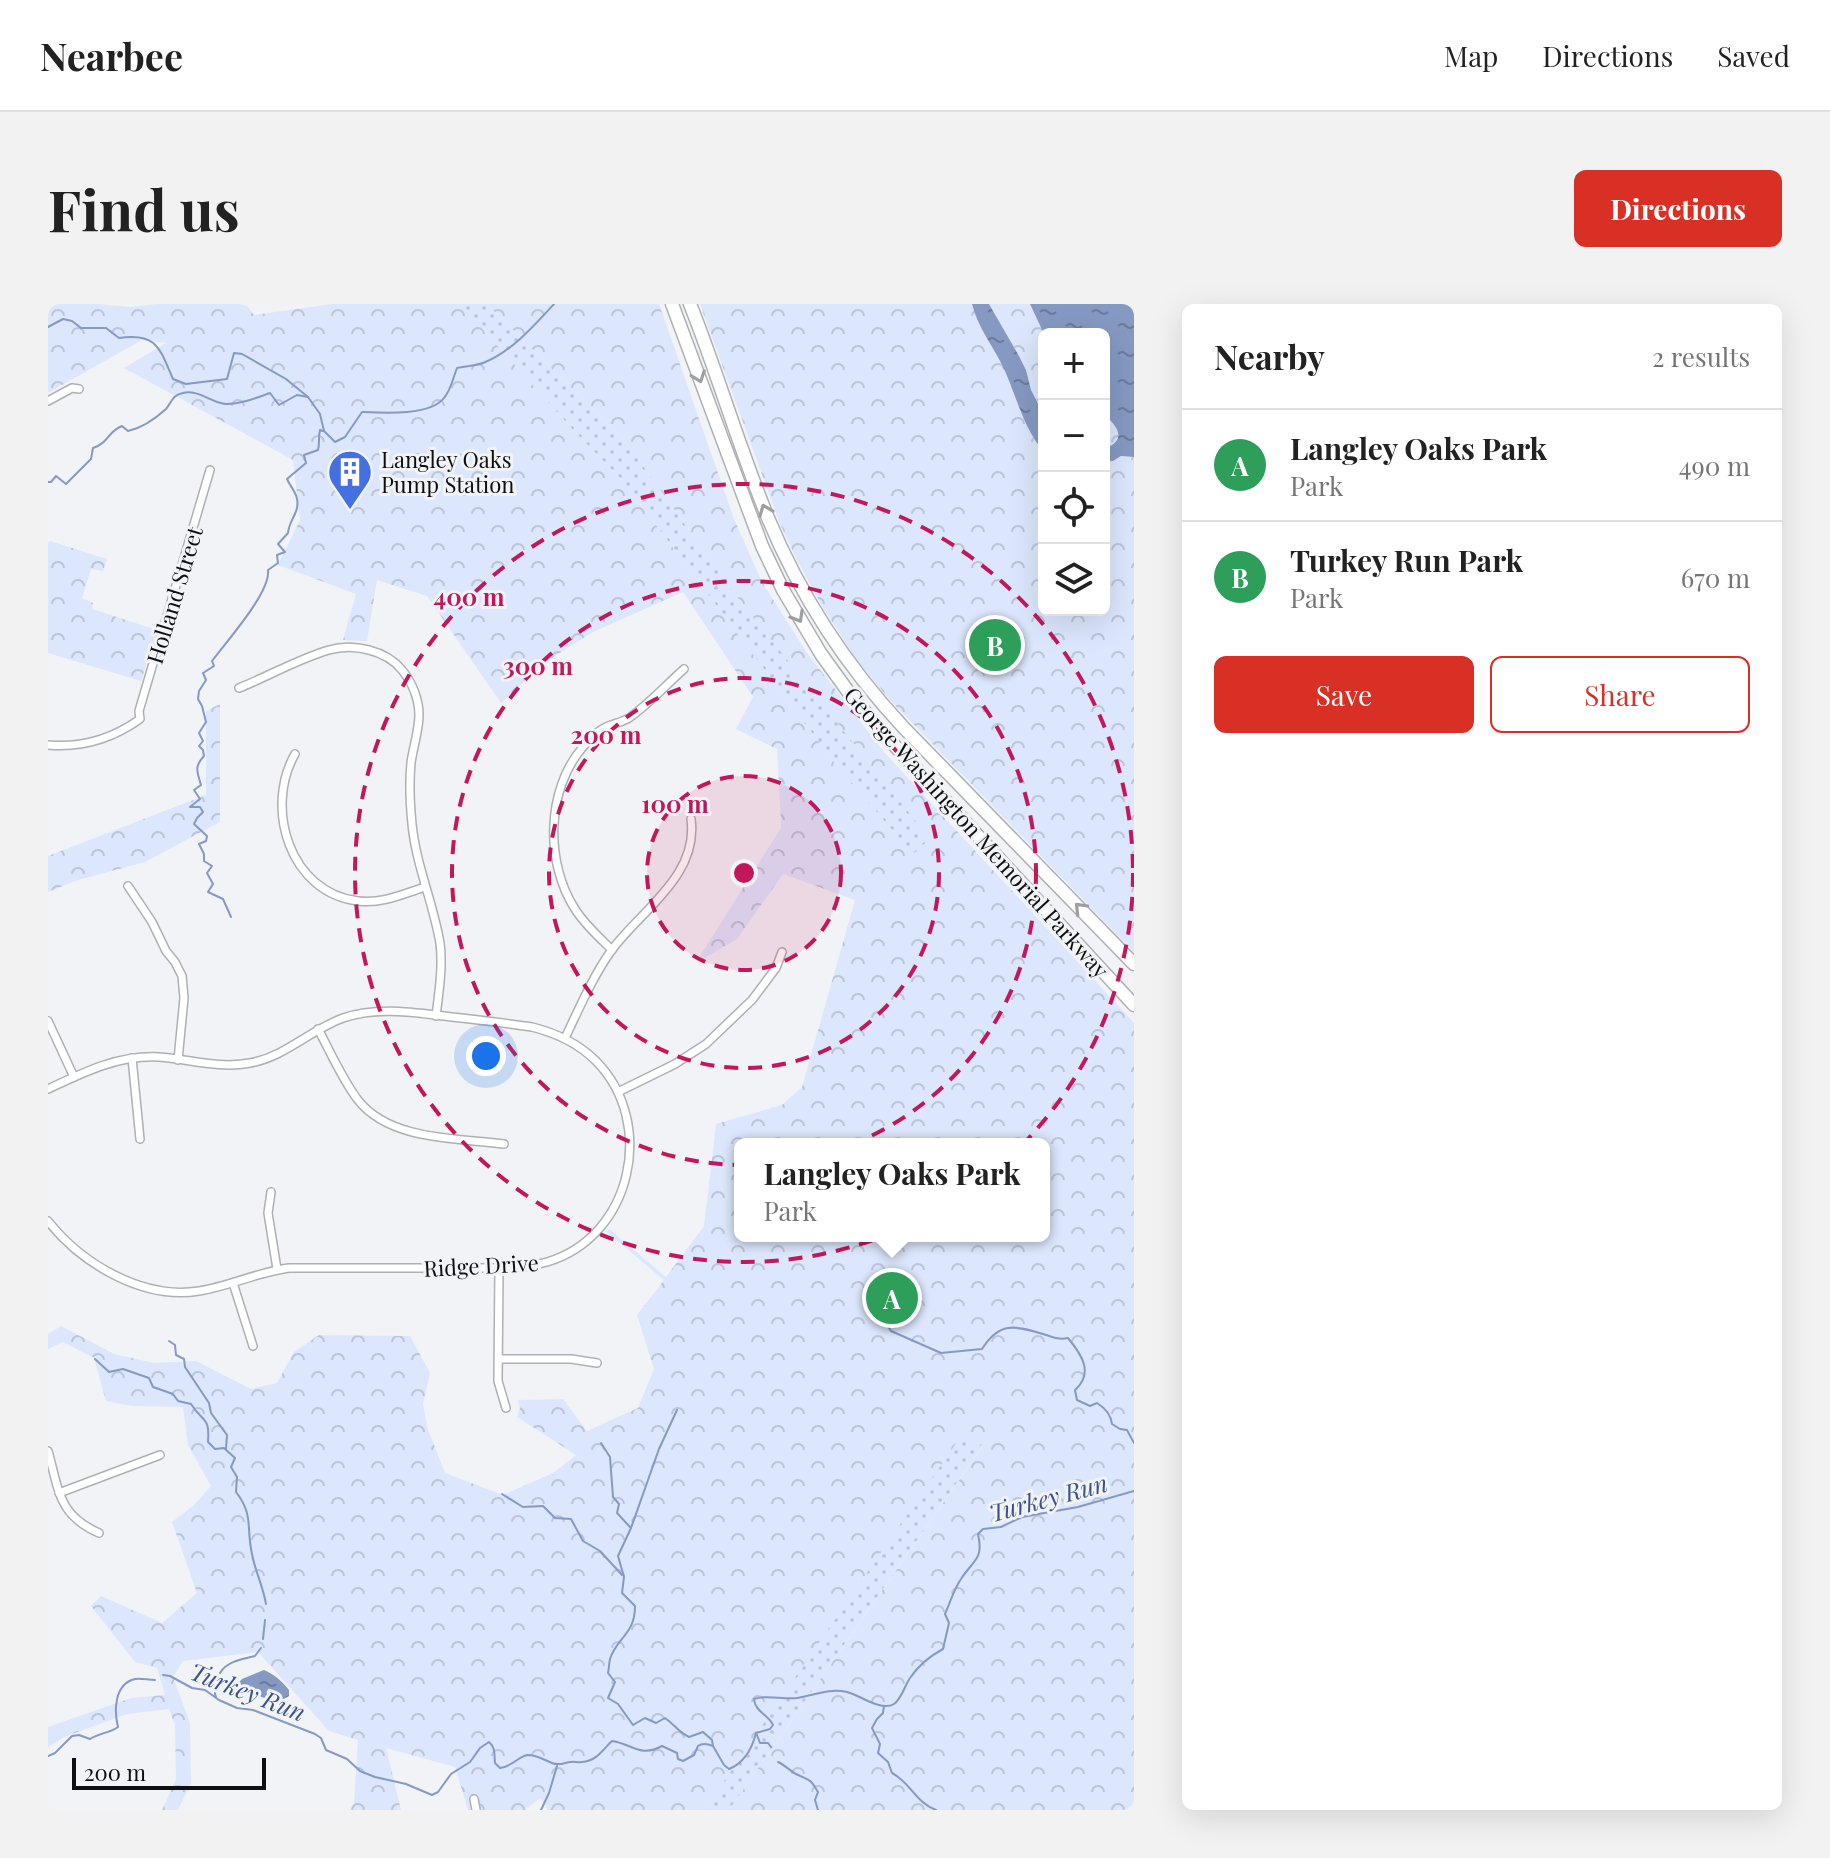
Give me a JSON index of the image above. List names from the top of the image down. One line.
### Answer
{"streets":{"highway":["George Washington Memorial Parkway"],"street":["Holland Street","Ridge Drive"]},"water":["Turkey Run"],"places":{"building":["Langley Oaks Pump Station"]},"scale_bar":"200 m","page":{"header":"Nearbee","nav":["Map","Directions","Saved"],"buttons":["Directions",["Save","Share"]],"title":"Find us","heading":["Nearby","2 results"],"map_buttons":["+","−"],"list":[{"mark":"A","name":"Langley Oaks Park","note":"Park","value":"490 m"},{"mark":"B","name":"Turkey Run Park","note":"Park","value":"670 m"}],"pins":["B","A"],"popup":["Langley Oaks Park","Park"],"scale":"200 m"},"rings":["400 m","300 m","200 m","100 m"]}
